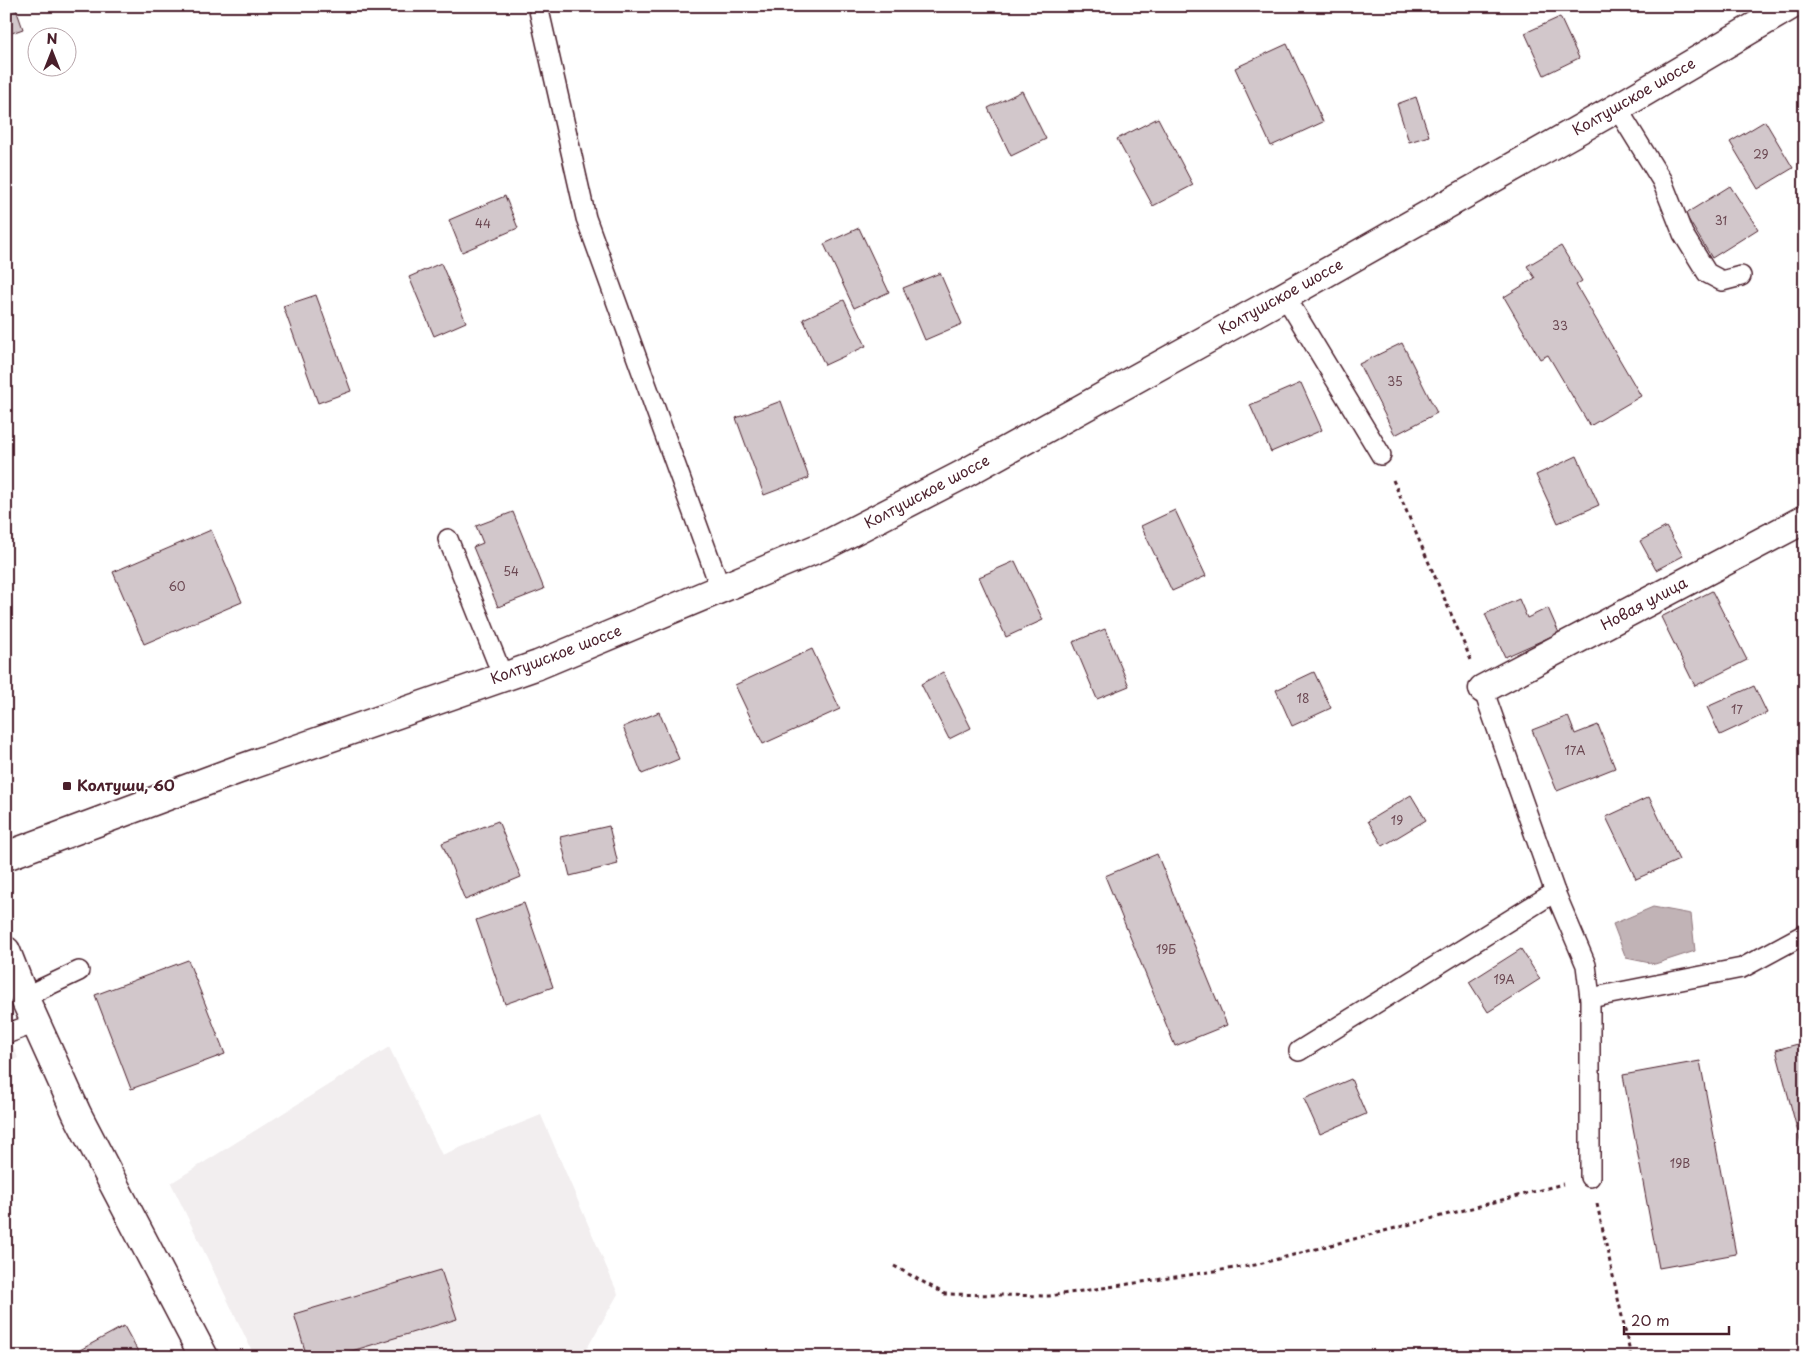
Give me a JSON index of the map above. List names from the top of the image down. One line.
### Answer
{"streets":{"main road":["Колтушское шоссе","Новая улица"]},"places":{"transit":["Колтуши, 60"]},"house_numbers":["29","31","44","33","35","54","60","18","17","17А","19","19Б","19А","19В"],"scale_bar":"20 m","north":"top"}
